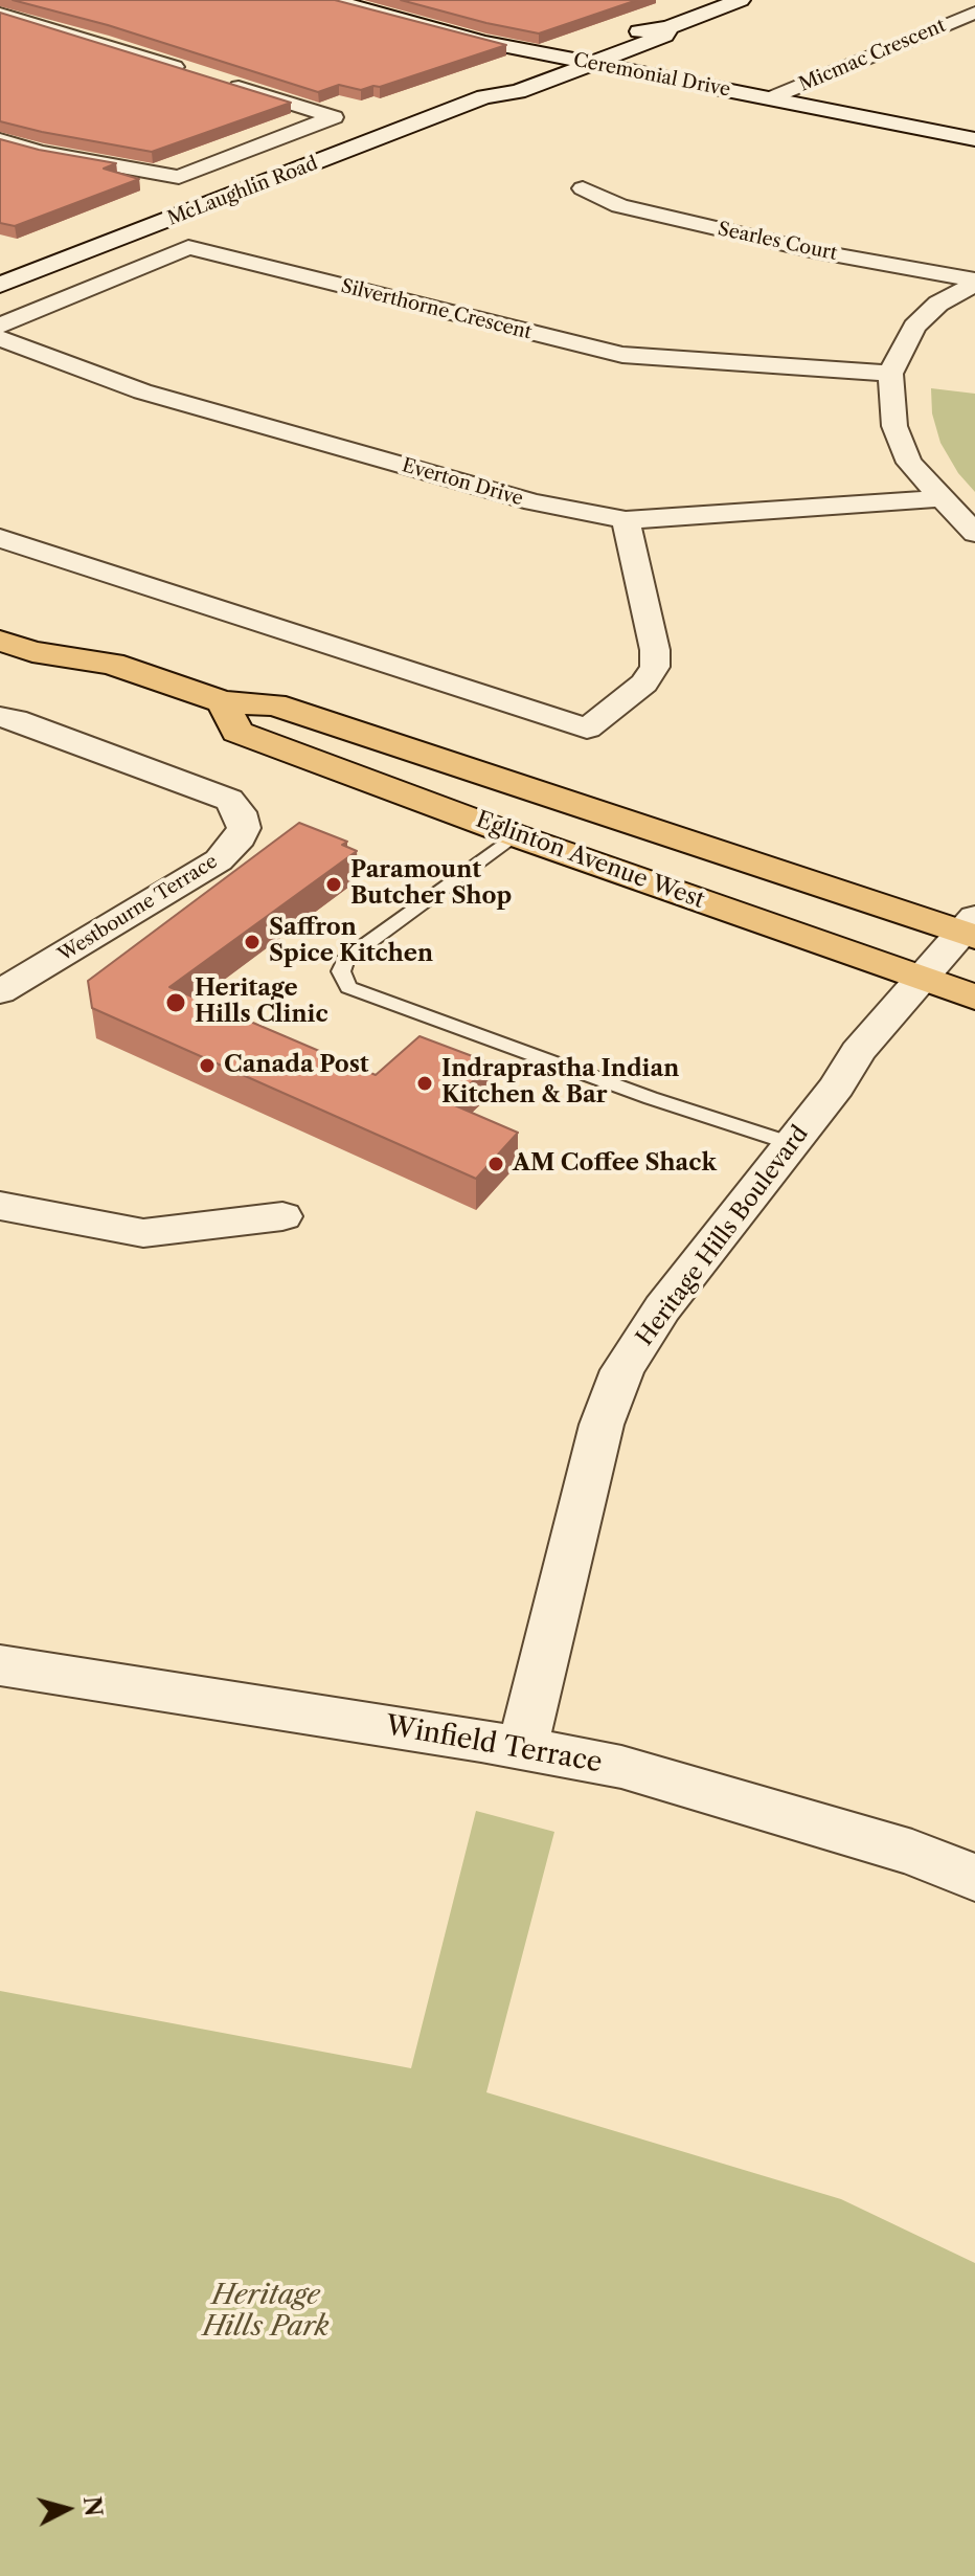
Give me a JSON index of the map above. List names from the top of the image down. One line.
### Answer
{"streets":{"main road":["Eglinton Avenue West"],"street":["Micmac Crescent","Ceremonial Drive","McLaughlin Road","Searles Court","Silverthorne Crescent","Everton Drive","Westbourne Terrace","Heritage Hills Boulevard","Winfield Terrace"]},"crossings":[["Micmac Crescent","Ceremonial Drive"],["Ceremonial Drive","McLaughlin Road"],["Eglinton Avenue West","Heritage Hills Boulevard"],["Heritage Hills Boulevard","Winfield Terrace"]],"parks":["Heritage Hills Park"],"places":["Paramount Butcher Shop","Saffron Spice Kitchen","Heritage Hills Clinic","Canada Post","Indraprastha Indian Kitchen & Bar","AM Coffee Shack"],"north":"right"}
